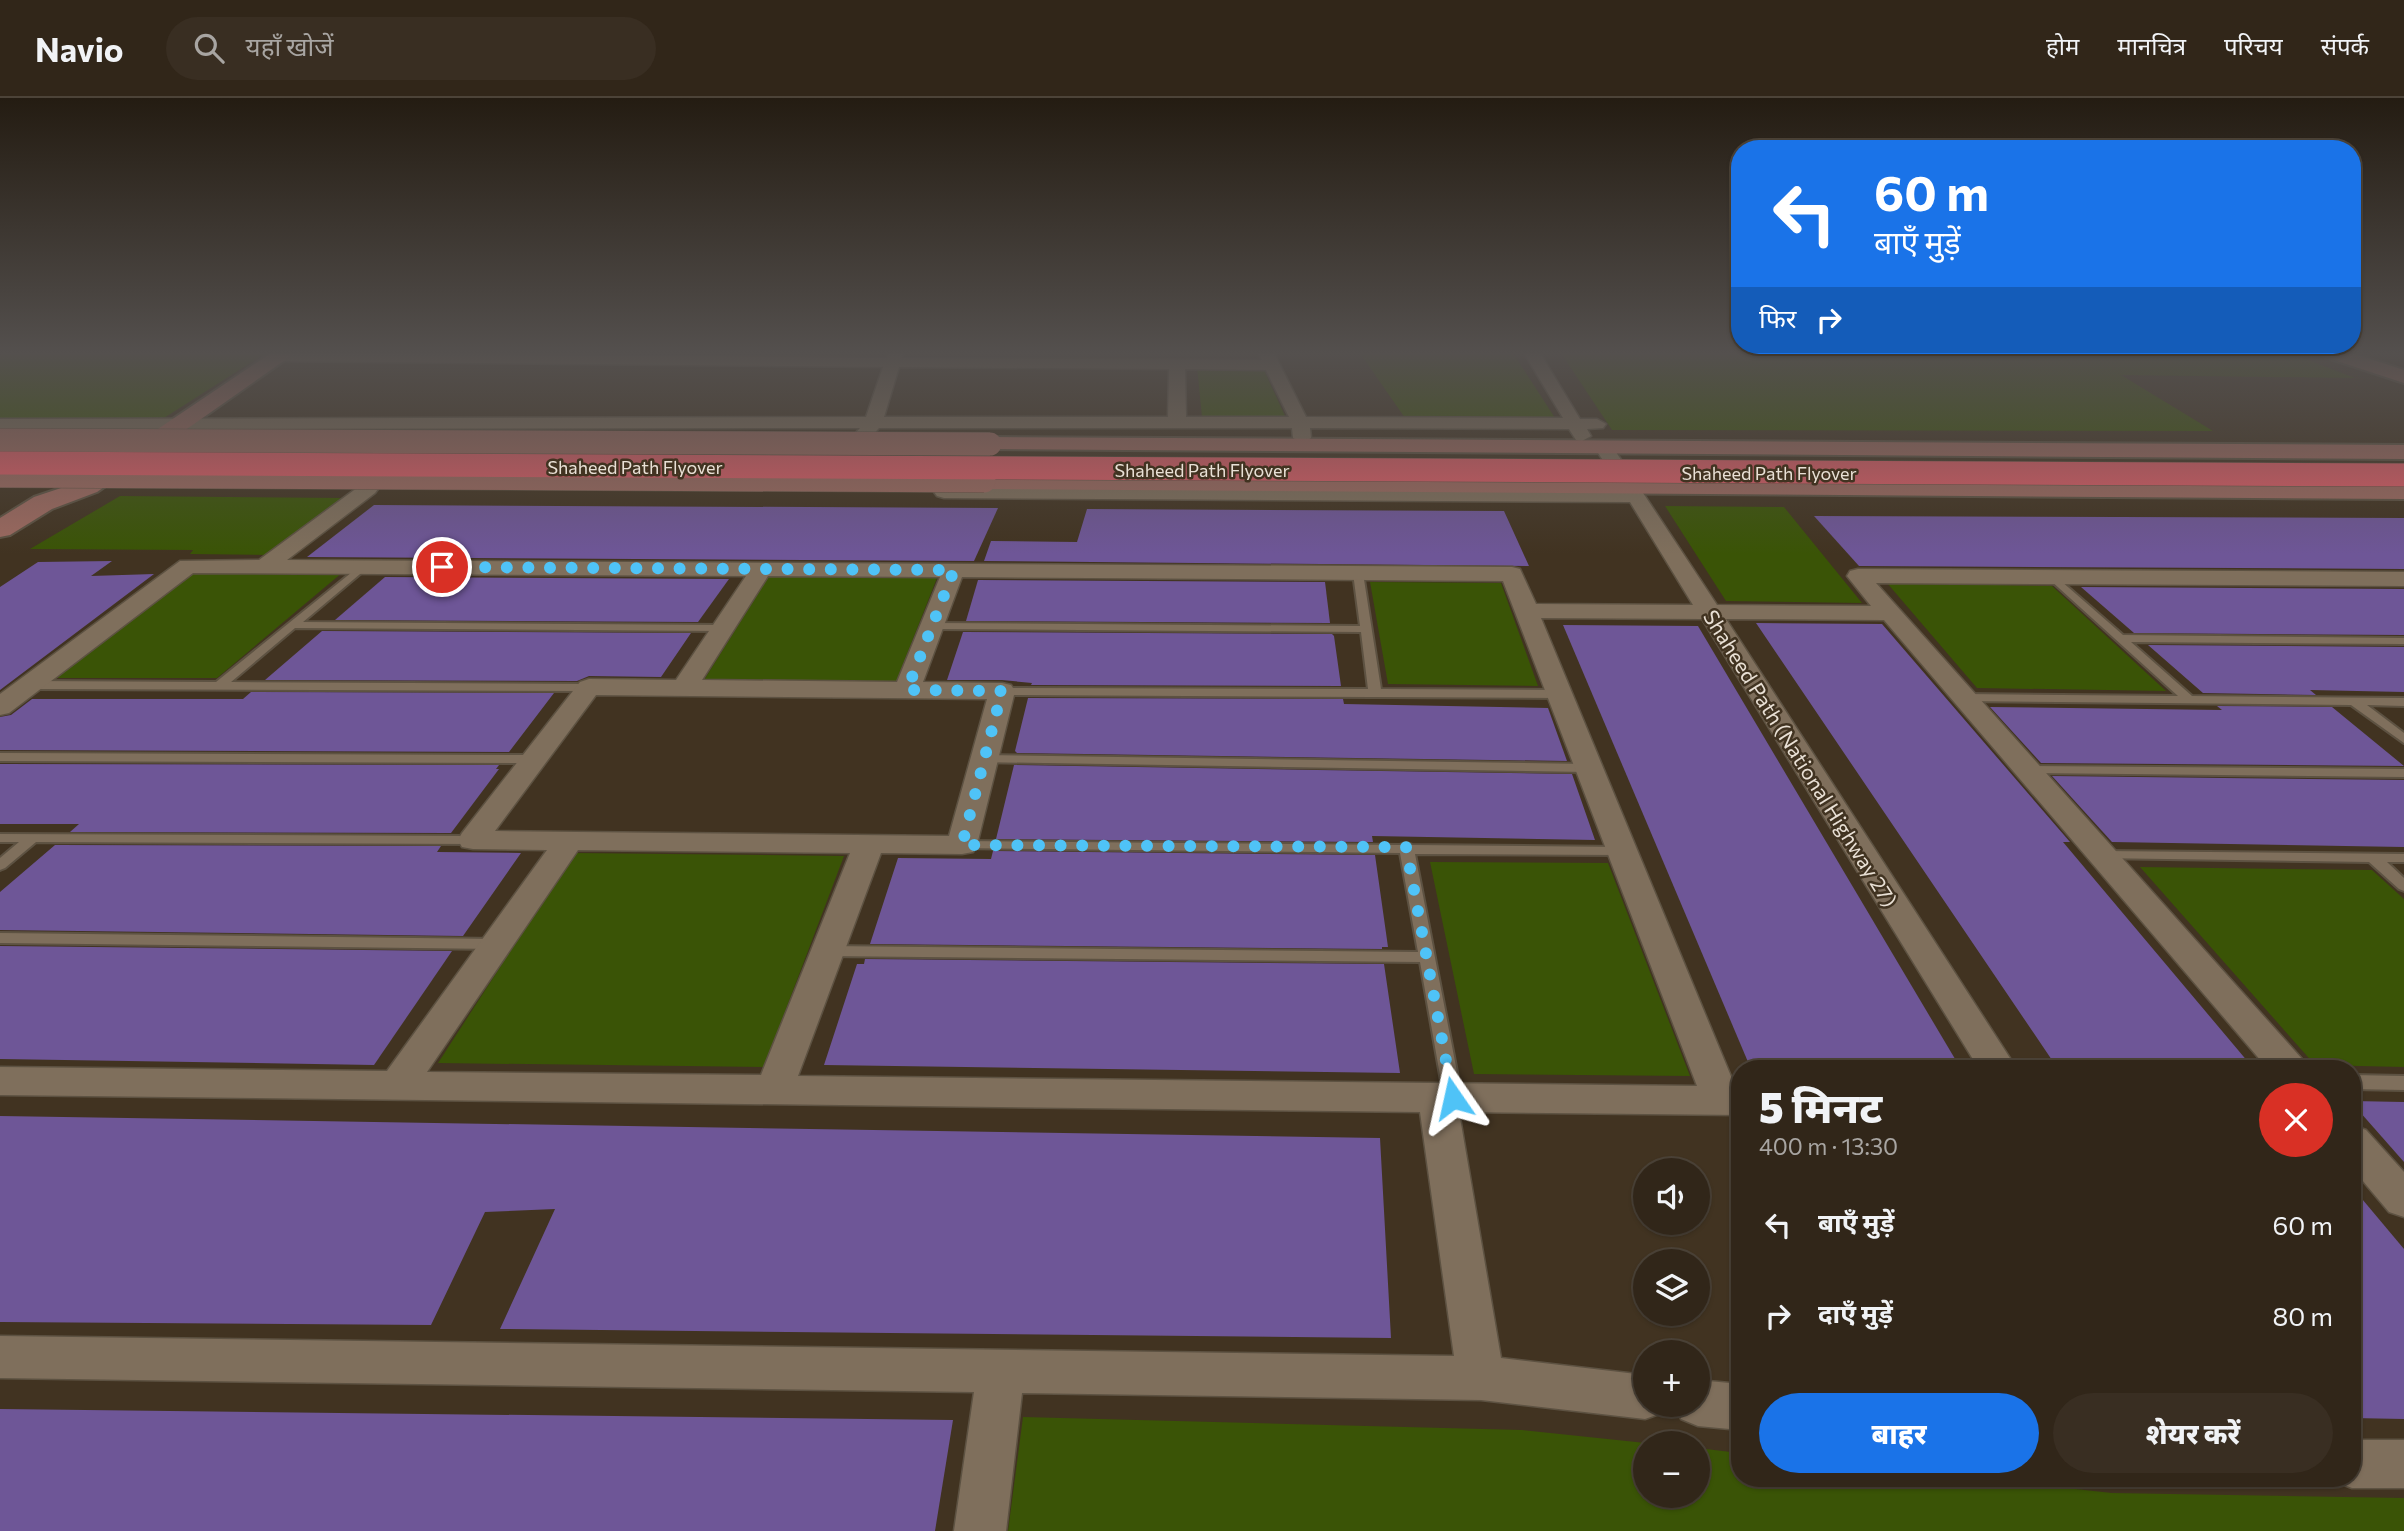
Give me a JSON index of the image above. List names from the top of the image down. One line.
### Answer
{"streets":{"highway":["Shaheed Path Flyover"],"street":["Shaheed Path (National Highway 27)"]},"page":{"header":"Navio","search":"यहाँ खोजें","nav":["होम","मानचित्र","परिचय","संपर्क"],"turn":["60 m","बाएँ मुड़ें"],"then":"फिर","heading":["5 मिनट","400 m · 13:30"],"map_buttons":["+","−"],"list":[{"name":"बाएँ मुड़ें","value":"60 m"},{"name":"दाएँ मुड़ें","value":"80 m"}],"buttons":["बाहर","शेयर करें"]}}
